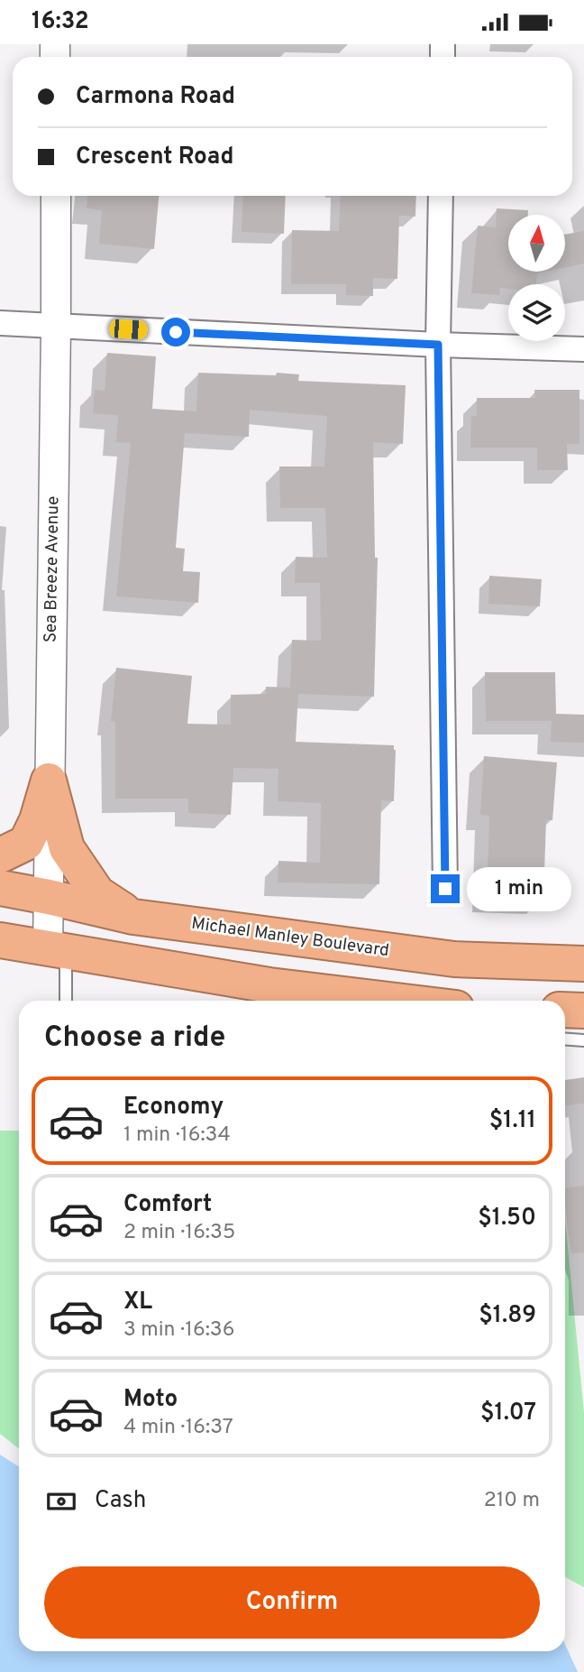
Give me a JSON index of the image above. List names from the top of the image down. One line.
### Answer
{"streets":{"highway":["Michael Manley Boulevard"],"street":["Sea Breeze Avenue"]},"crossings":[["Sea Breeze Avenue","Michael Manley Boulevard"]],"north":"top","page":{"status":"16:32","banner":["Carmona Road","Crescent Road"],"bubble":"1 min","heading":"Choose a ride","list":[{"name":"Economy","note":"1 min · 16:34","value":"$1.11"},{"name":"Comfort","note":"2 min · 16:35","value":"$1.50"},{"name":"XL","note":"3 min · 16:36","value":"$1.89"},{"name":"Moto","note":"4 min · 16:37","value":"$1.07"}],"pay":["Cash","210 m"],"buttons":"Confirm"}}
